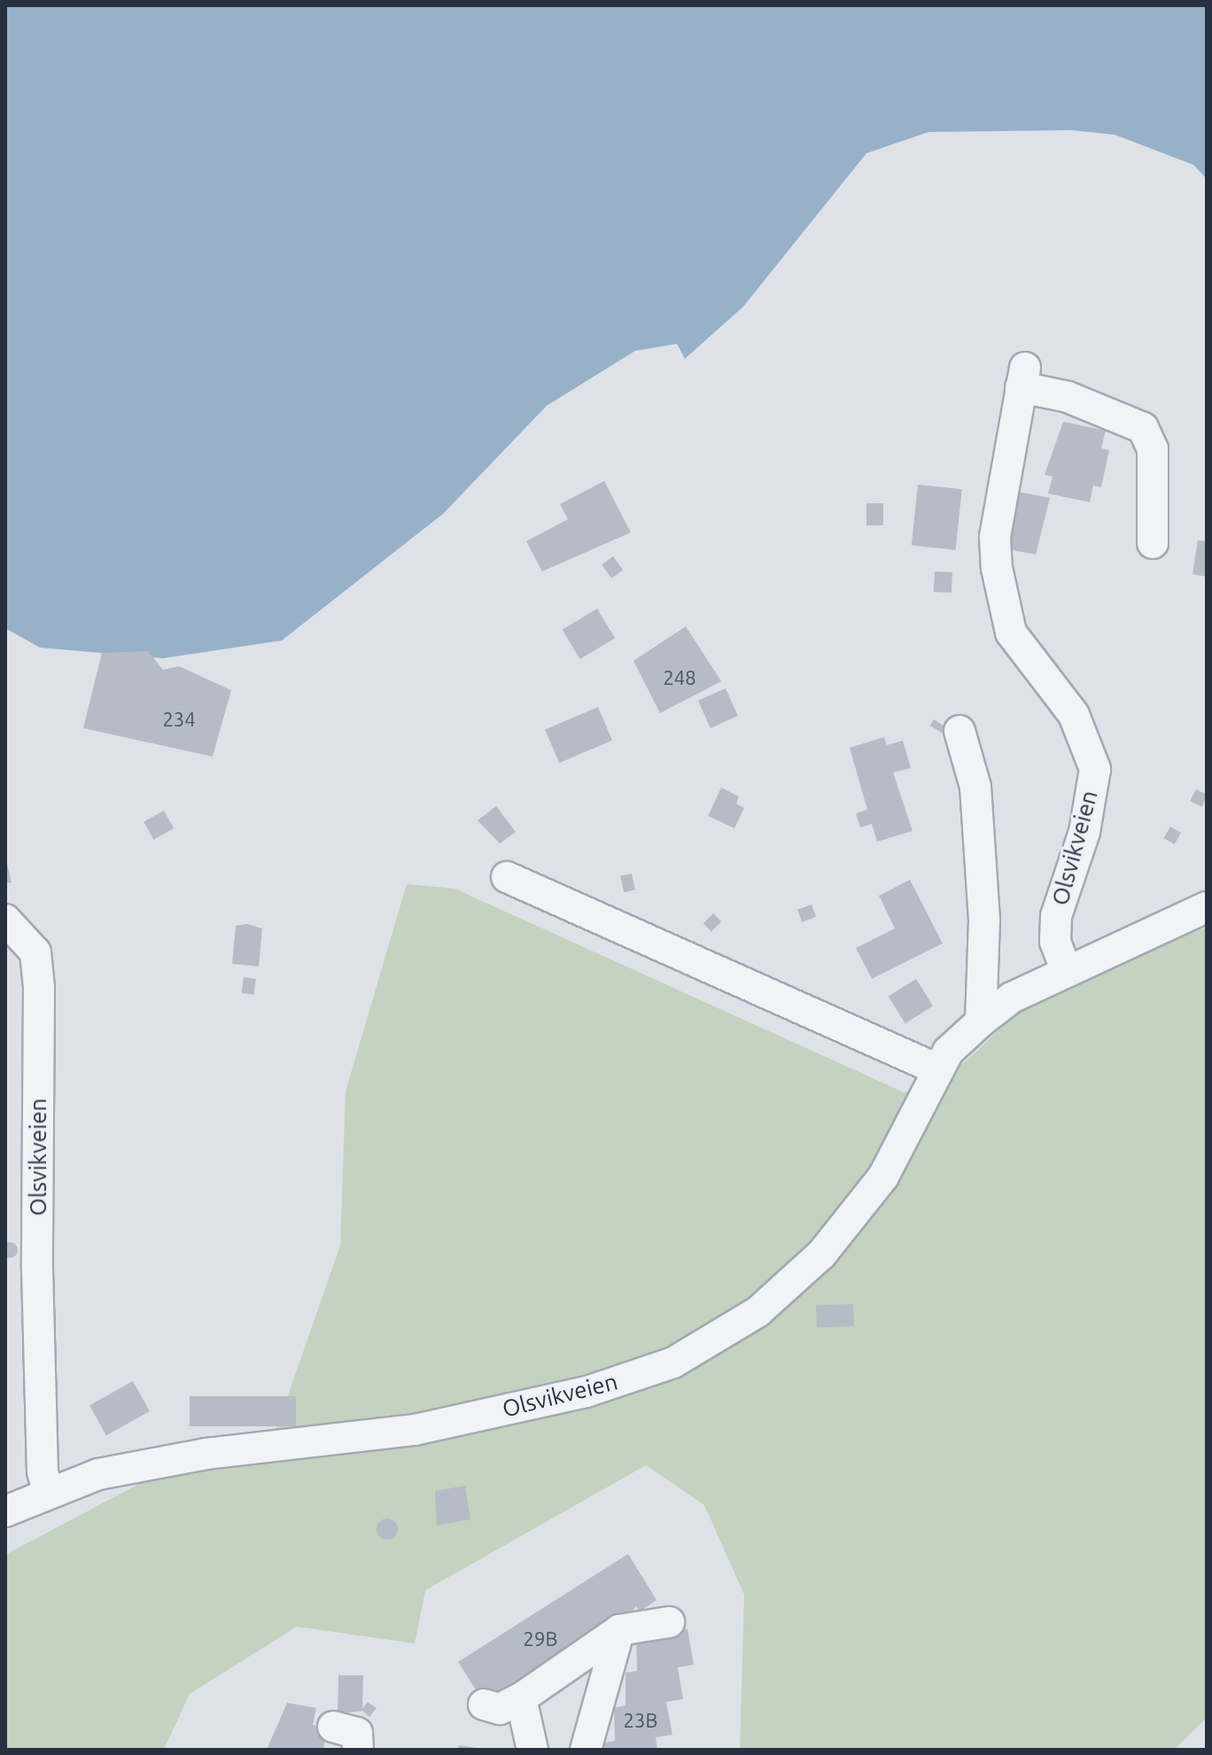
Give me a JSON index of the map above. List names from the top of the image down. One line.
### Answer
{"streets":{"street":["Olsvikveien"]},"house_numbers":["248","234","29B","23B"]}
